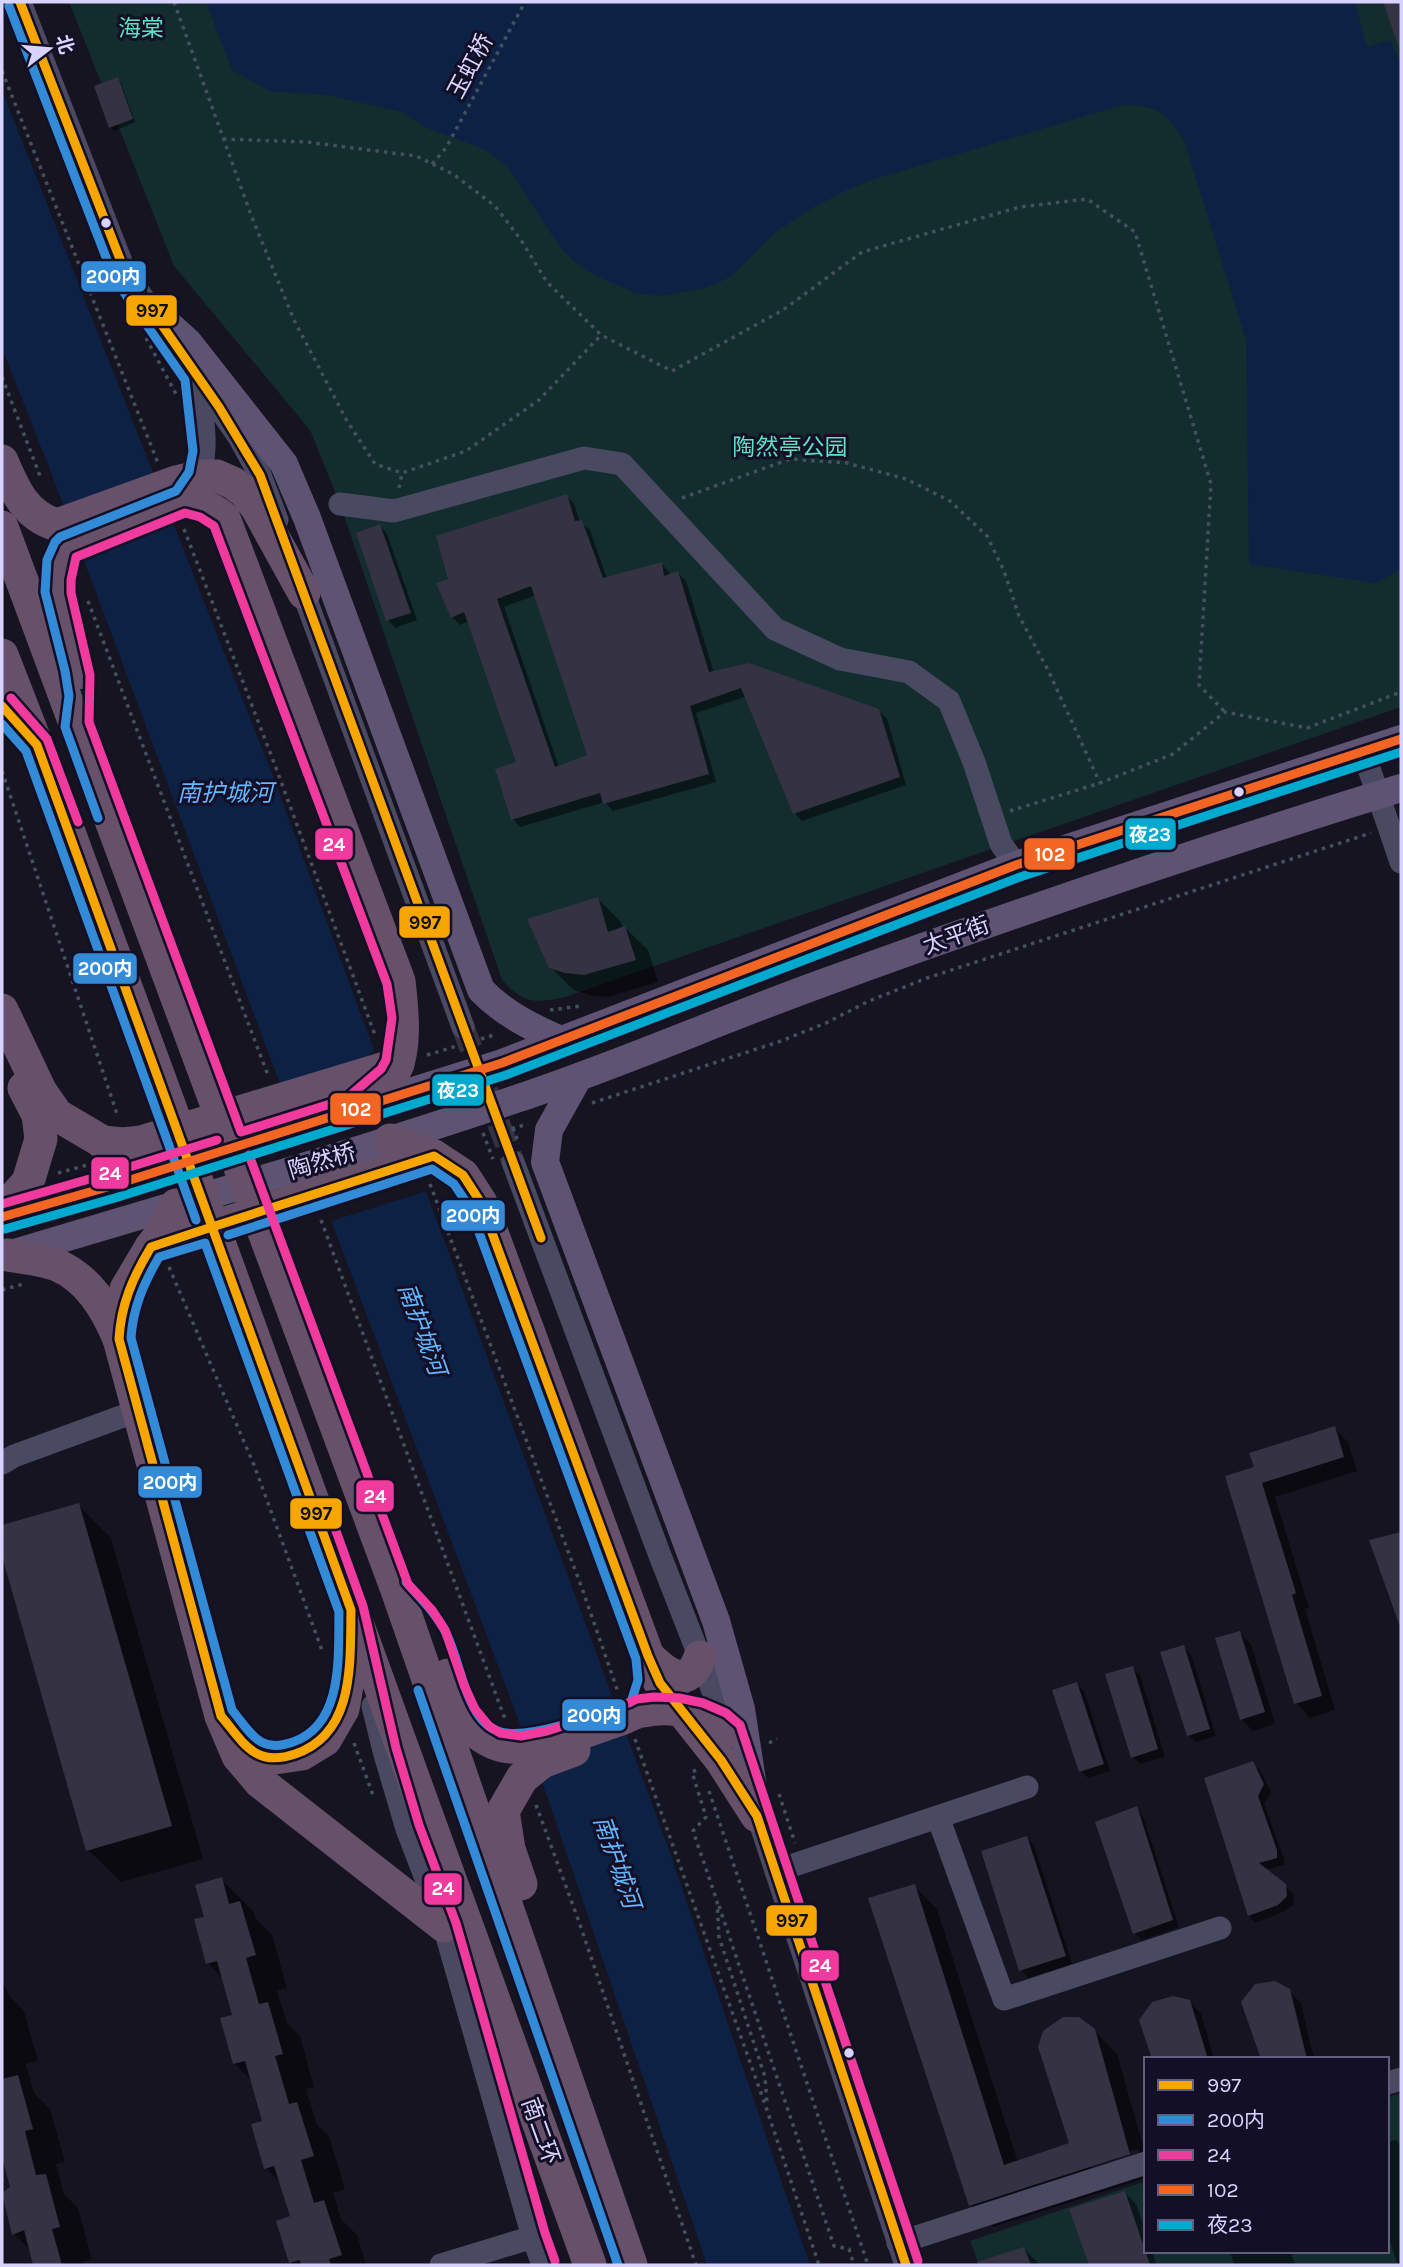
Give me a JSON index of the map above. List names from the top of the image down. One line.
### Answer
{"streets":{"highway":["南二环"],"main road":["太平街","陶然桥"],"path":["玉虹桥"]},"crossings":[["太平街","陶然桥"]],"water":["南护城河"],"parks":["海棠","陶然亭公园"],"lines":["transit line 997","transit line 200内","transit line 24","transit line 102","transit line 夜23"],"legend":["997","200内","24","102","夜23"],"north":"right"}
